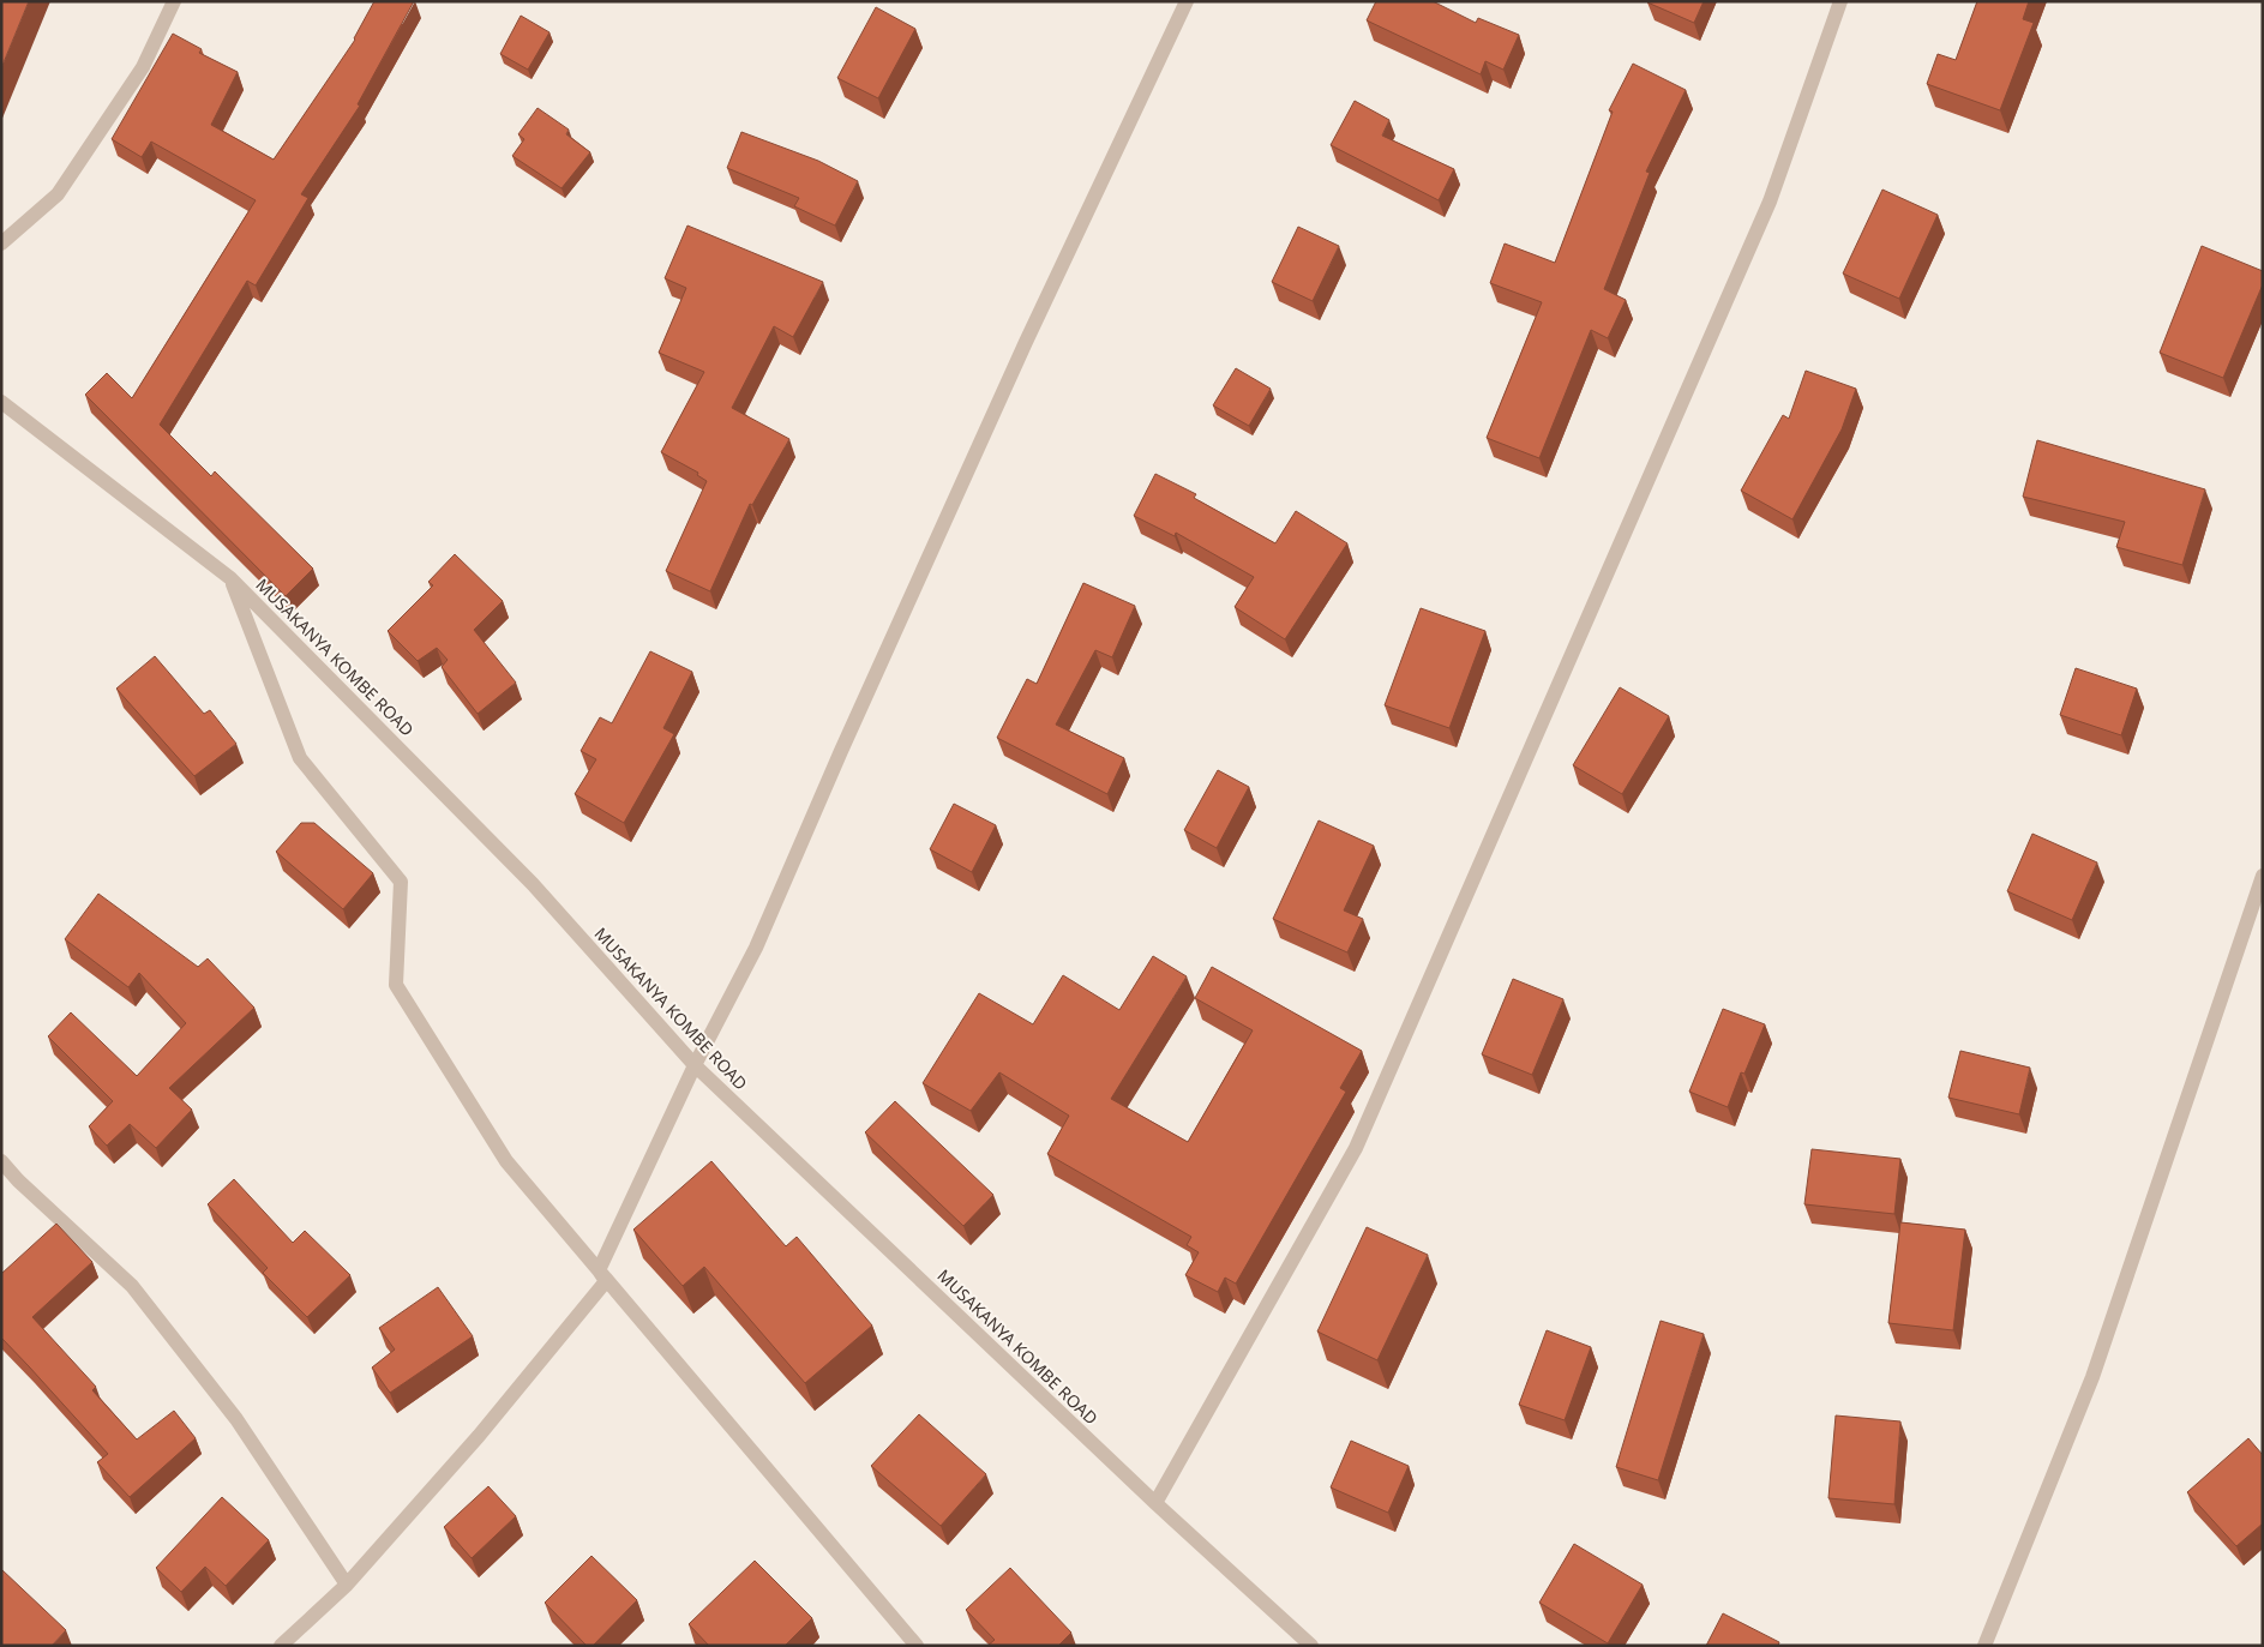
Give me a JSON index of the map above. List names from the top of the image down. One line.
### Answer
{"streets":{"street":["MUSAKANYA KOMBE ROAD"]}}
